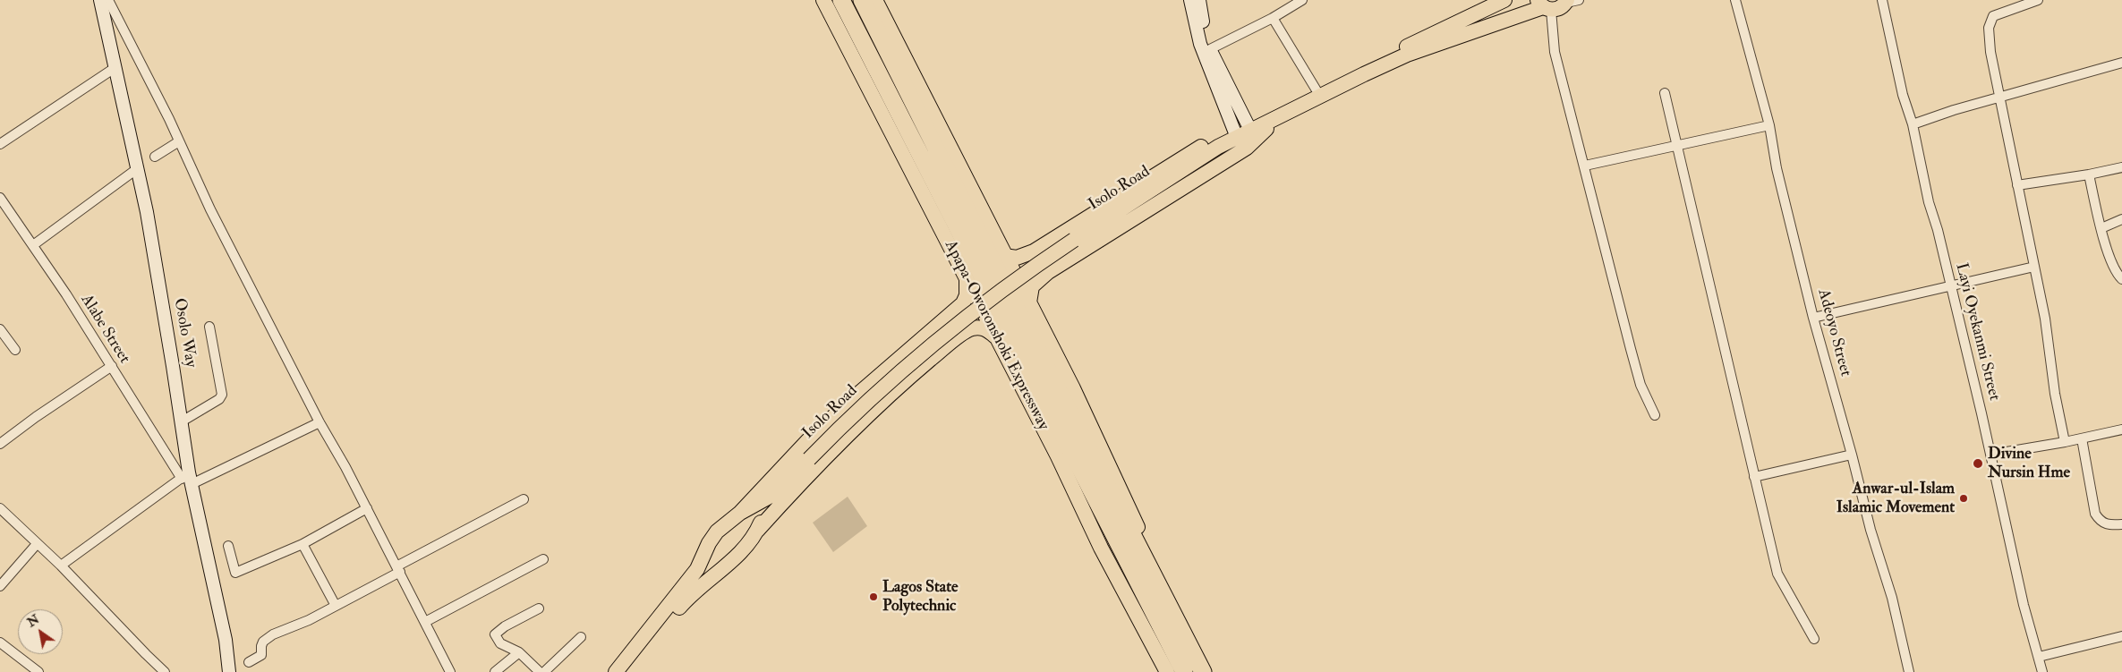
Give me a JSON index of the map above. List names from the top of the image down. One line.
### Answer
{"streets":{"highway":["Apapa-Oworonshoki Expressway"],"main road":["Isolo Road","Osolo Way"],"street":["Alabe Street","Layi Oyekanmi Street","Adeoyo Street"]},"crossings":[["Alabe Street","Osolo Way"]],"places":["Divine Nursin Hme","Anwar-ul-Islam Islamic Movement","Lagos State Polytechnic"],"north":"top left"}
